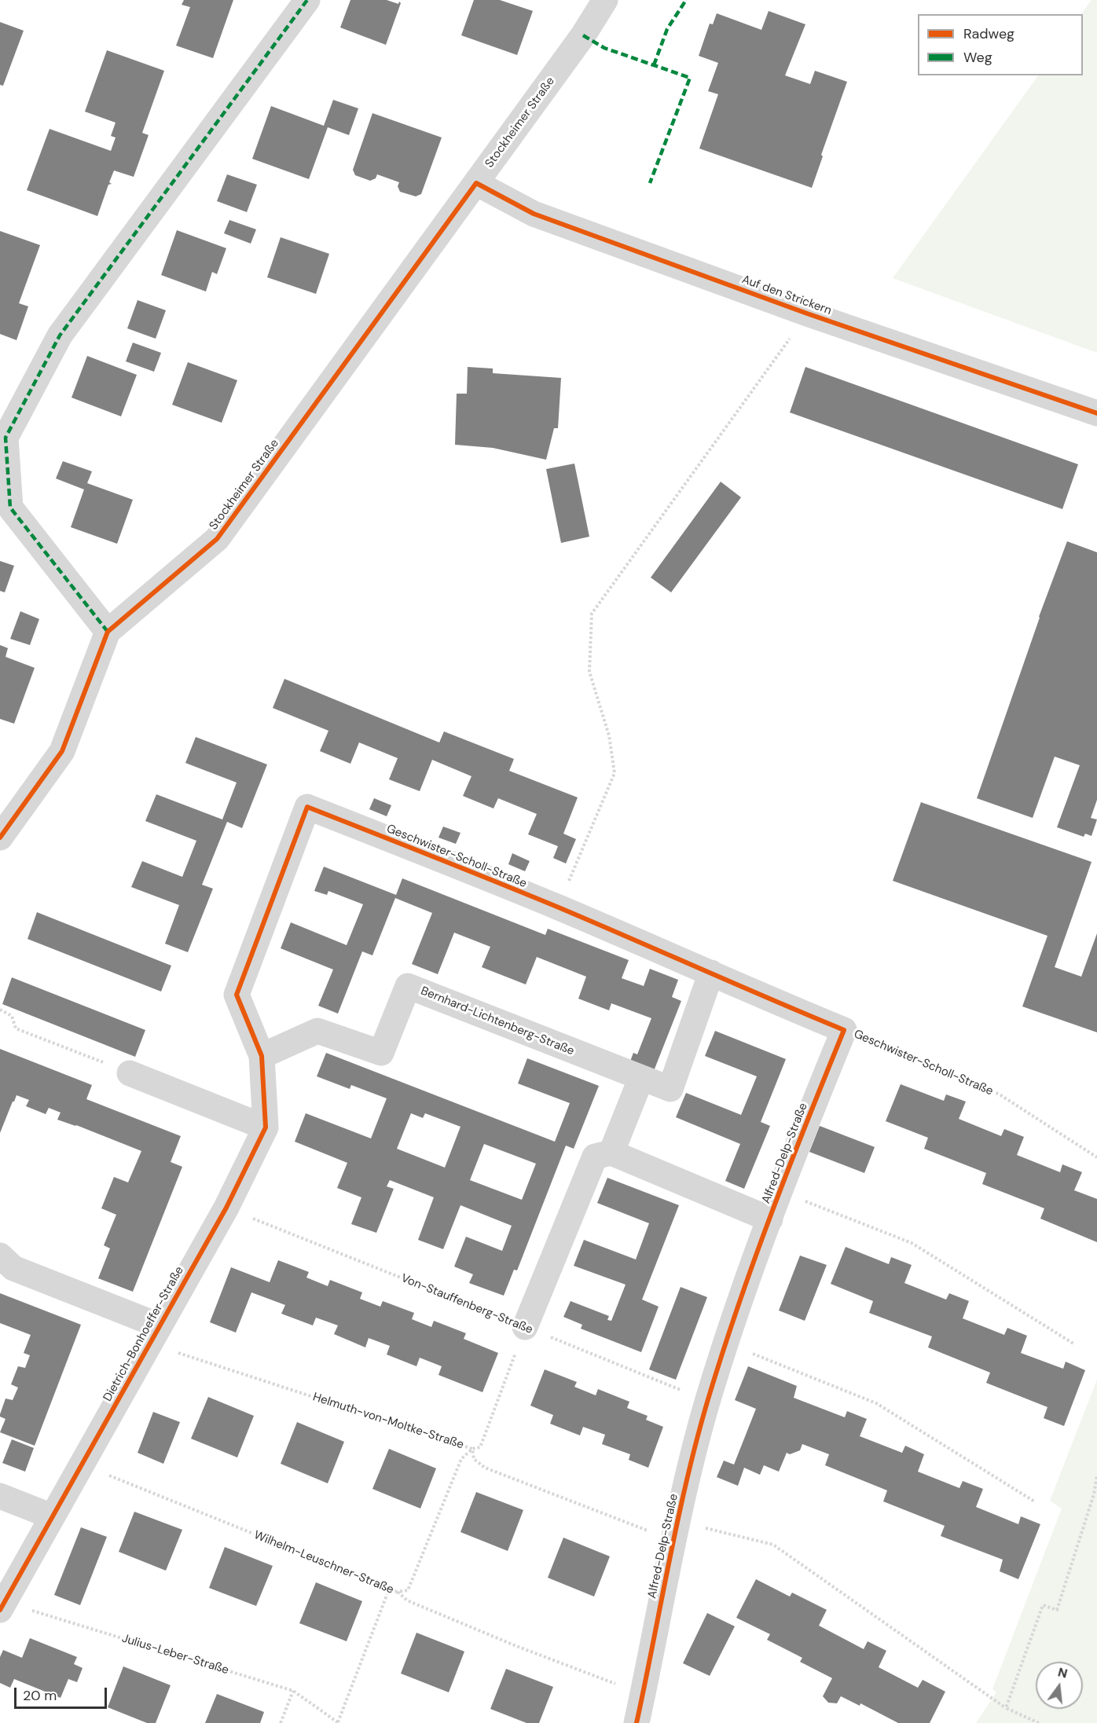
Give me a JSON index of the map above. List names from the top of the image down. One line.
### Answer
{"streets":{"street":["Stockheimer Straße","Auf den Strickern","Geschwister-Scholl-Straße","Bernhard-Lichtenberg-Straße","Alfred-Delp-Straße","Dietrich-Bonhoeffer-Straße"],"path":["Von-Stauffenberg-Straße","Helmuth-von-Moltke-Straße","Wilhelm-Leuschner-Straße","Julius-Leber-Straße"]},"crossings":[["Stockheimer Straße","Auf den Strickern"],["Geschwister-Scholl-Straße","Bernhard-Lichtenberg-Straße"],["Geschwister-Scholl-Straße","Alfred-Delp-Straße"],["Geschwister-Scholl-Straße","Dietrich-Bonhoeffer-Straße"],["Bernhard-Lichtenberg-Straße","Dietrich-Bonhoeffer-Straße"],["Alfred-Delp-Straße","Von-Stauffenberg-Straße"],["Alfred-Delp-Straße","Helmuth-von-Moltke-Straße"],["Alfred-Delp-Straße","Wilhelm-Leuschner-Straße"],["Von-Stauffenberg-Straße","Dietrich-Bonhoeffer-Straße"],["Dietrich-Bonhoeffer-Straße","Helmuth-von-Moltke-Straße"],["Dietrich-Bonhoeffer-Straße","Wilhelm-Leuschner-Straße"],["Dietrich-Bonhoeffer-Straße","Julius-Leber-Straße"]],"legend":["Radweg","Weg"],"scale_bar":"20 m","north":"top"}
